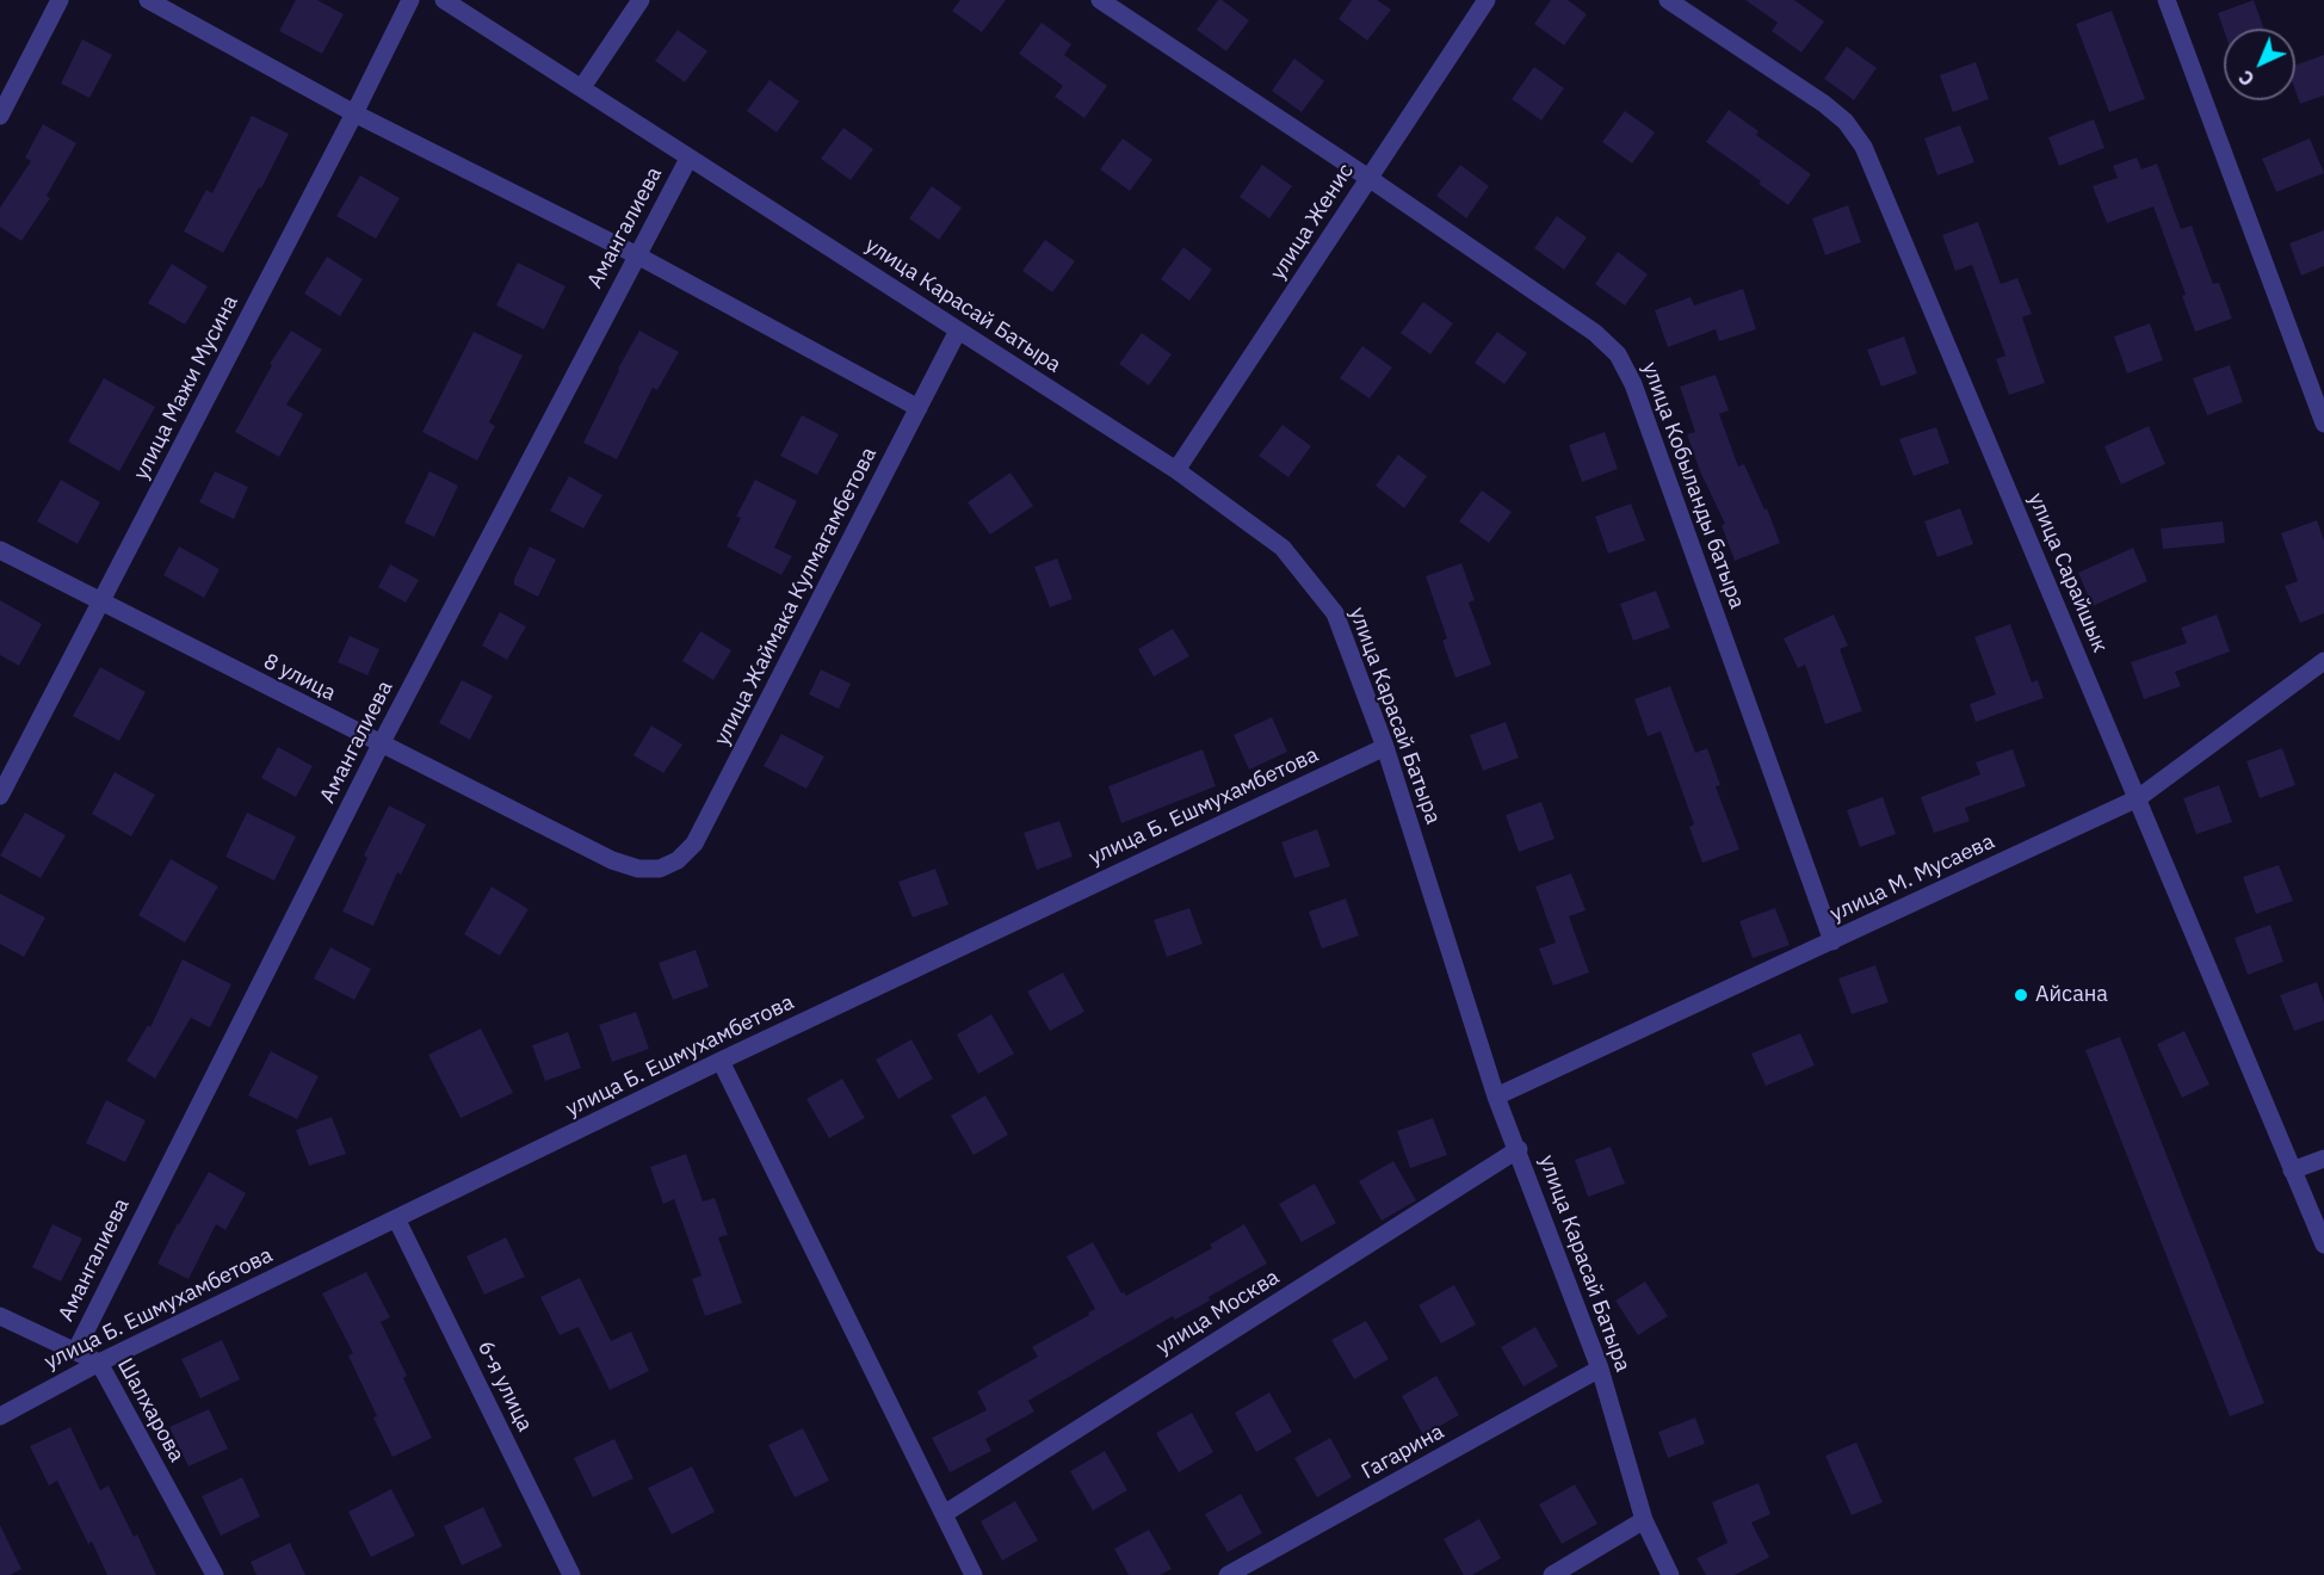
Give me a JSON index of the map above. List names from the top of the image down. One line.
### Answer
{"streets":{"street":["улица Женис","Амангалиева","улица Карасай Батыра","улица Мажи Мусина","улица Кобыланды батыра","улица Сарайшык","улица Жаймака Кулмагамбетова","8 улица","улица Б. Ешмухамбетова","улица М. Мусаева","улица Москва","6-я улица","Шалхарова","Гагарина"]},"crossings":[["улица Женис","улица Карасай Батыра"],["улица Женис","улица Кобыланды батыра"],["Амангалиева","улица Карасай Батыра"],["Амангалиева","8 улица"],["Амангалиева","Шалхарова"],["улица Карасай Батыра","улица Жаймака Кулмагамбетова"],["улица Карасай Батыра","улица Б. Ешмухамбетова"],["улица Карасай Батыра","улица М. Мусаева"],["улица Карасай Батыра","улица Москва"],["улица Карасай Батыра","Гагарина"],["улица Мажи Мусина","8 улица"],["улица Кобыланды батыра","улица М. Мусаева"],["улица Сарайшык","улица М. Мусаева"],["улица Жаймака Кулмагамбетова","8 улица"],["улица Б. Ешмухамбетова","6-я улица"],["улица Б. Ешмухамбетова","Шалхарова"]],"places":["Айсана"],"north":"bottom left"}
